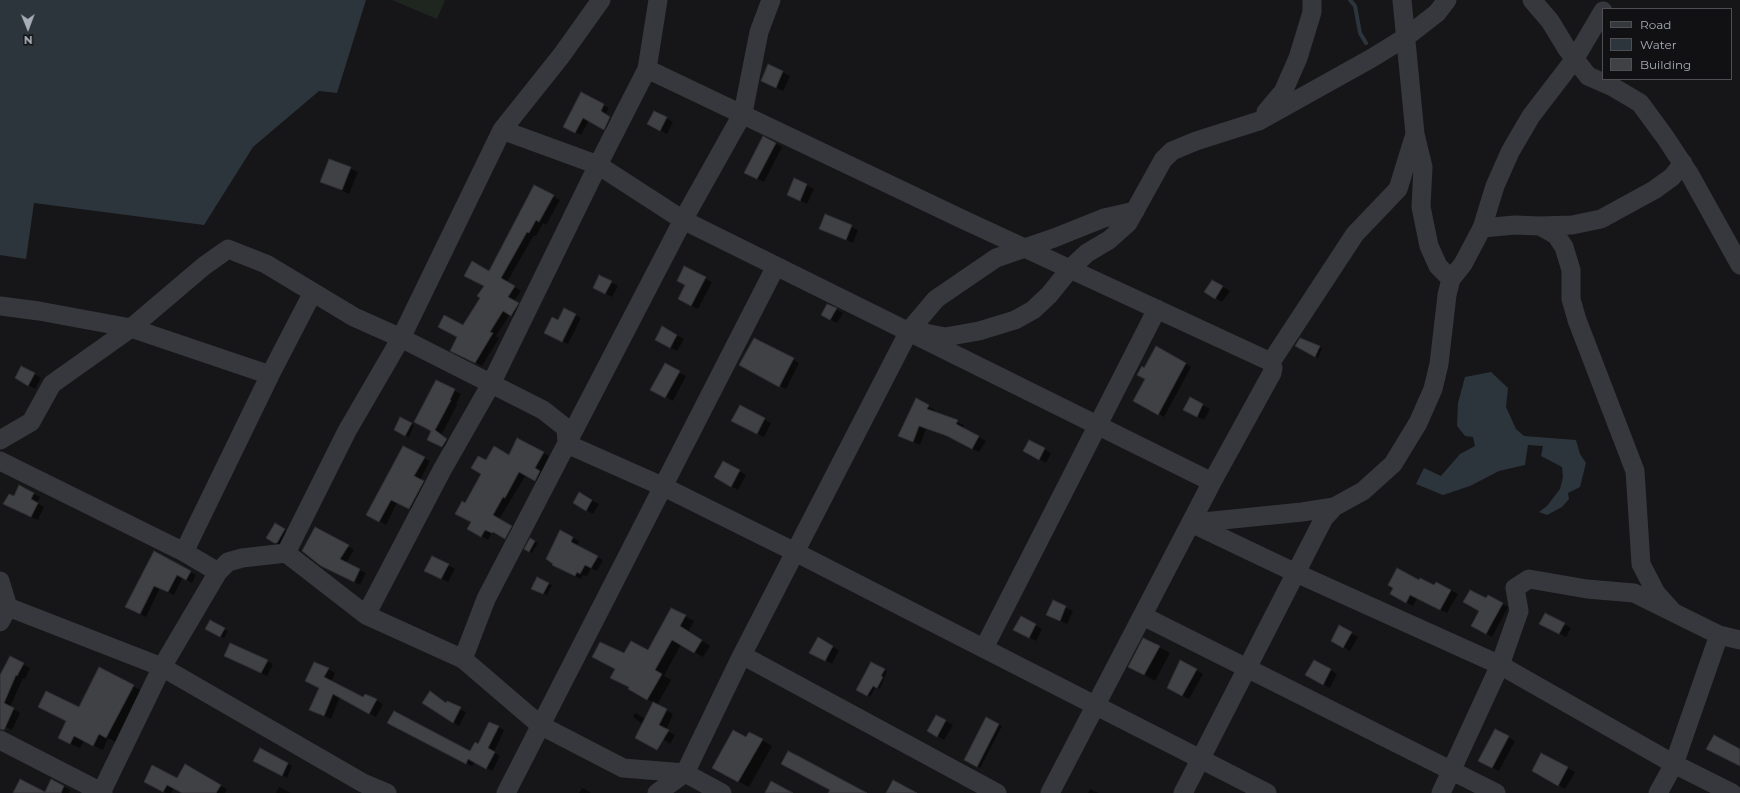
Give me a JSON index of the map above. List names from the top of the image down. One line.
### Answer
{"legend":["Road","Water","Building"],"north":"bottom"}
